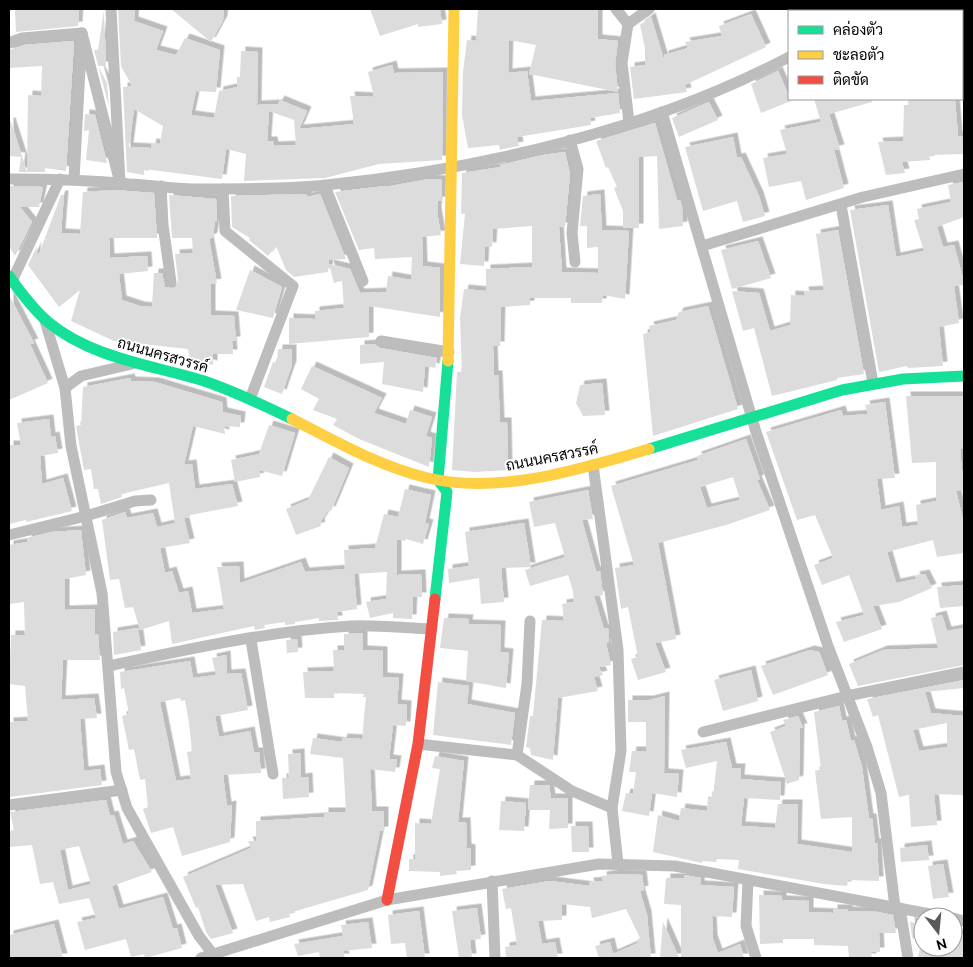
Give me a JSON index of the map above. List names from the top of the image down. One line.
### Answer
{"streets":{"main road":["ถนนนครสวรรค์"]},"legend":["คล่องตัว","ชะลอตัว","ติดขัด"],"north":"bottom"}
